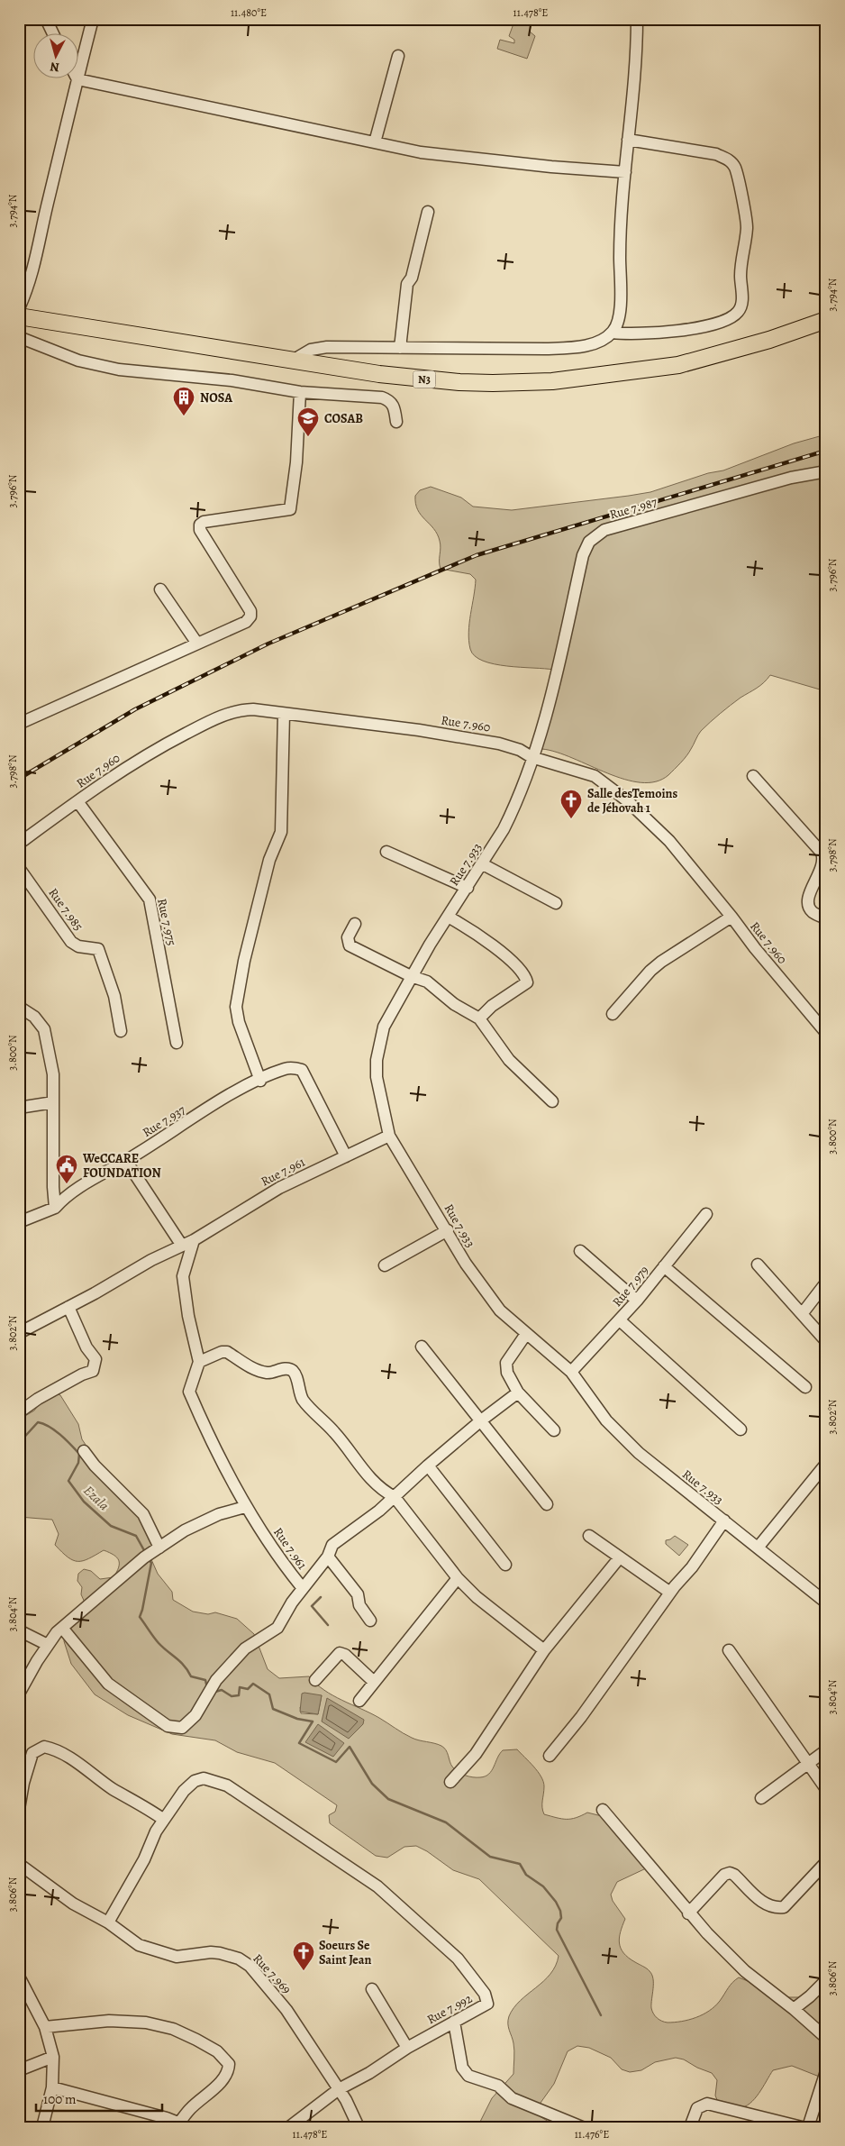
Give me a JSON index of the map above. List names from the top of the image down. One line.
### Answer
{"streets":{"highway":["N3"],"street":["Rue 7.987","Rue 7.960","Rue 7.933","Rue 7.985","Rue 7.975","Rue 7.937","Rue 7.961","Rue 7.979","Rue 7.969","Rue 7.992"]},"crossings":[["Rue 7.987","Rue 7.960"],["Rue 7.987","Rue 7.933"],["Rue 7.960","Rue 7.933"],["Rue 7.960","Rue 7.975"],["Rue 7.933","Rue 7.961"],["Rue 7.933","Rue 7.979"],["Rue 7.937","Rue 7.961"],["Rue 7.969","Rue 7.992"]],"water":["Ezala"],"places":{"building":["NOSA"],"school or university":["COSAB"],"church":["Salle desTemoins de Jéhovah 1","Soeurs Se Saint Jean"],"public building":["WeCCARE FOUNDATION"]},"scale_bar":"100 m","north":"bottom","coordinates":["11.480°E","11.478°E","3.794°N","3.796°N","3.798°N","3.800°N","3.802°N","3.804°N","3.806°N","11.476°E"]}
